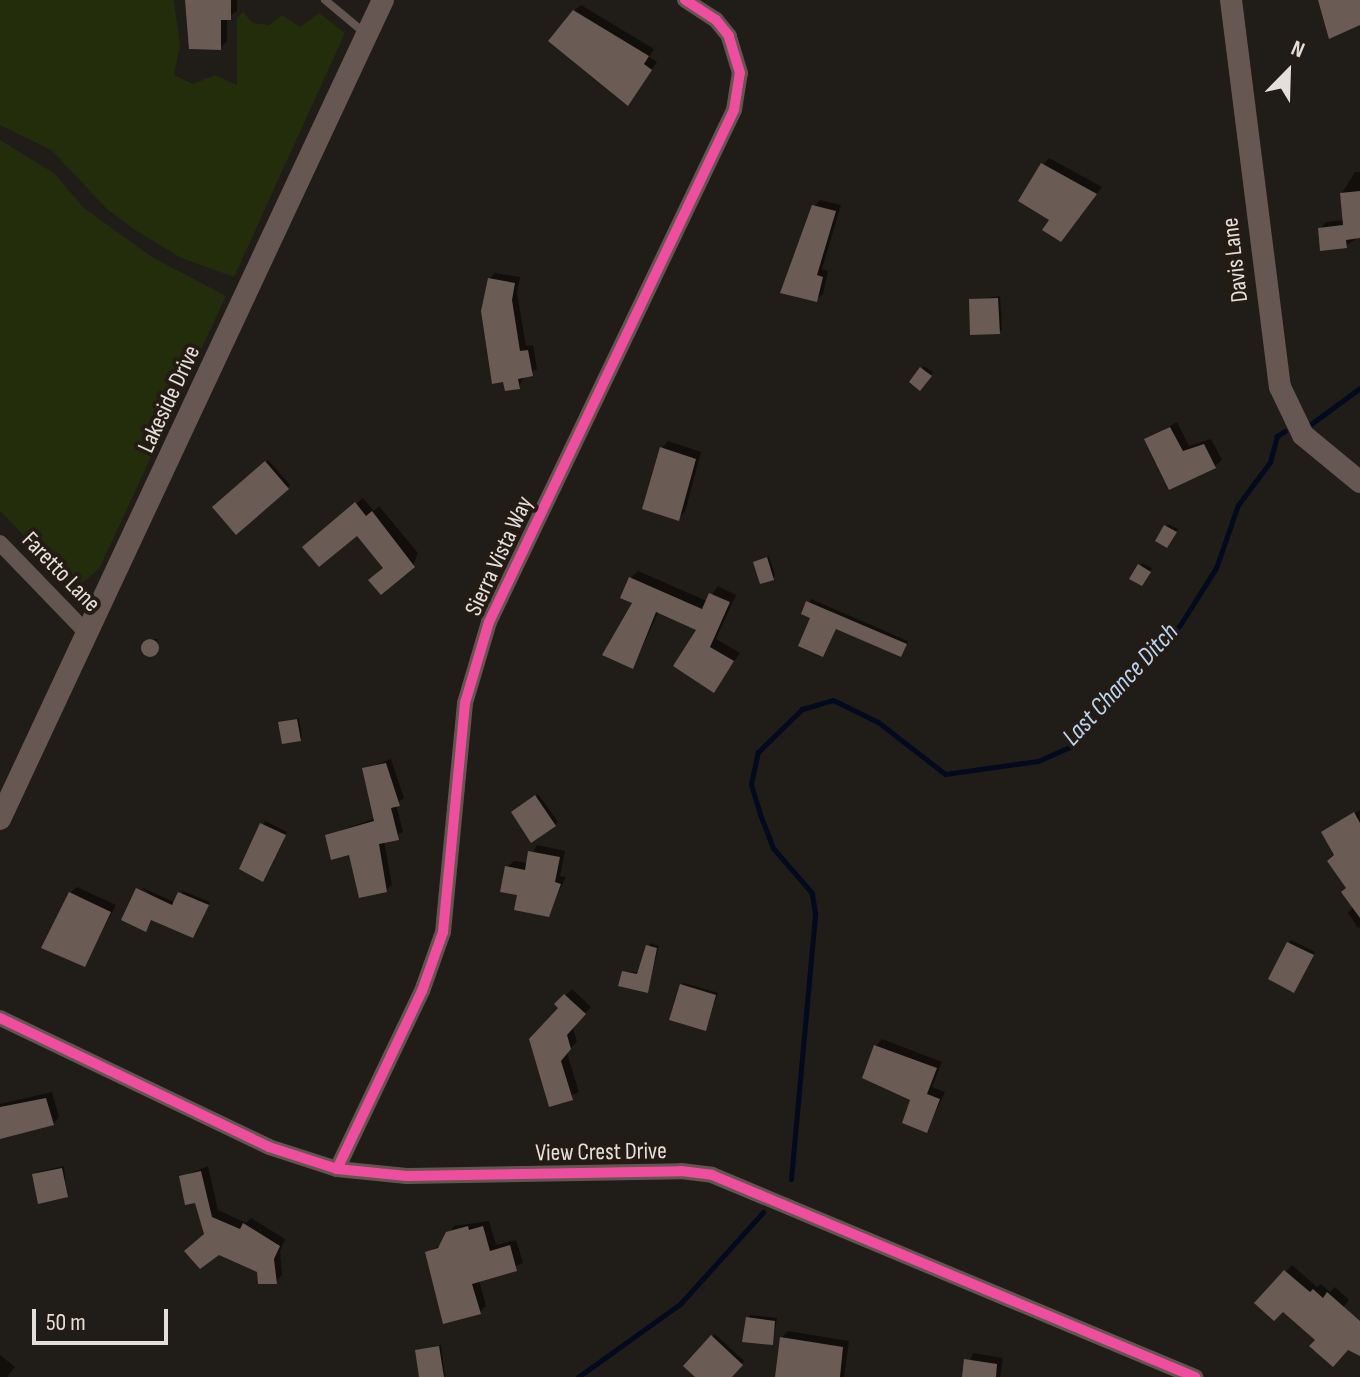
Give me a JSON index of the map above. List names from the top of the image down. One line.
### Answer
{"streets":{"street":["Davis Lane","Lakeside Drive","Sierra Vista Way","Faretto Lane","View Crest Drive"]},"crossings":[["Lakeside Drive","Faretto Lane"],["Sierra Vista Way","View Crest Drive"]],"water":["Last Chance Ditch"],"scale_bar":"50 m","north":"top right"}
